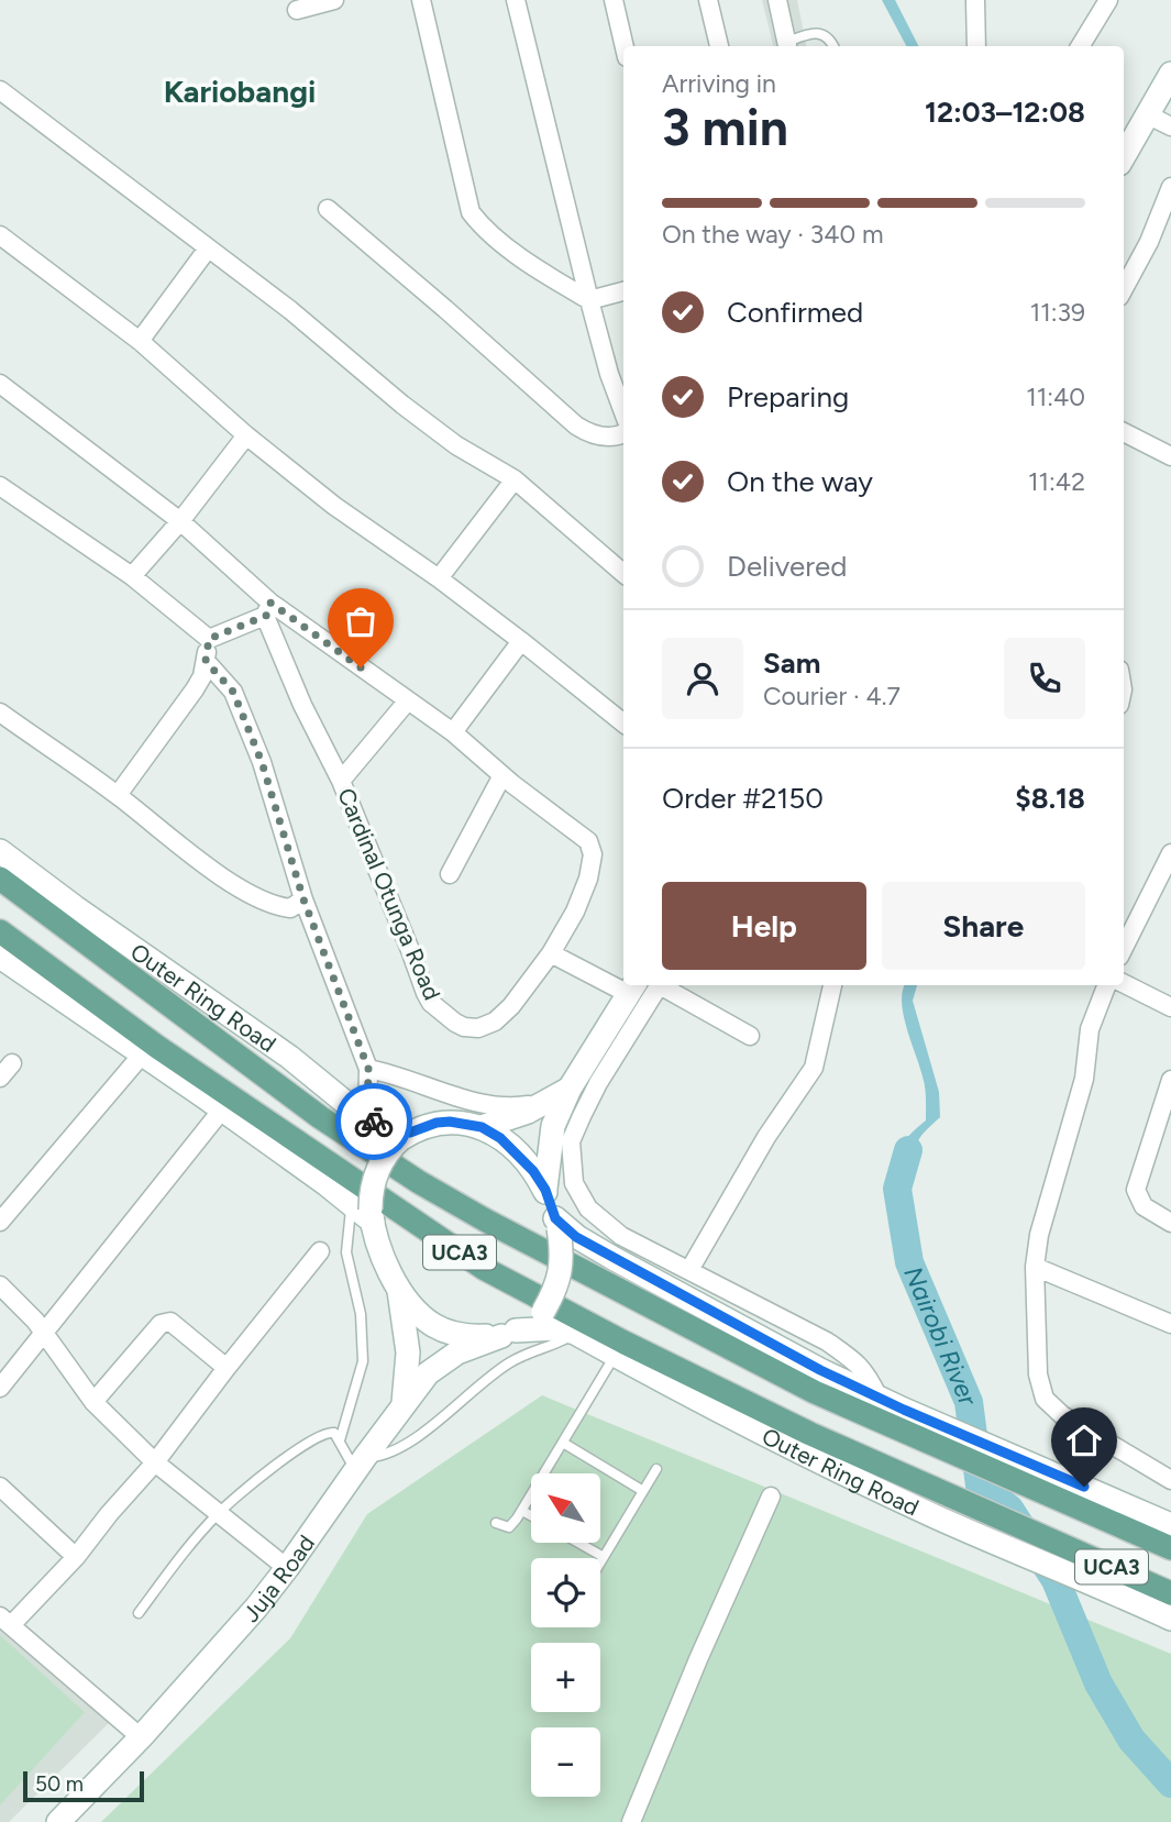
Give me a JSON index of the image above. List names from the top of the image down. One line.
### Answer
{"streets":{"main road":["Outer Ring Road","UCA3","Juja Road"],"street":["Cardinal Otunga Road"]},"crossings":[["Outer Ring Road","UCA3"],["Outer Ring Road","Juja Road"],["UCA3","Juja Road"]],"districts":["Kariobangi"],"water":["Nairobi River"],"scale_bar":"50 m","north":"top left","page":{"heading":["3 min","Arriving in","12:03–12:08"],"panel":["Sam","Courier · 4.7","Order #2150","$8.18"],"bar":"On the way · 340 m","list":[["Confirmed","11:39"],["Preparing","11:40"],["On the way","11:42"],"Delivered"],"buttons":["Help","Share"],"map_buttons":["+","−"],"scale":"50 m"}}
